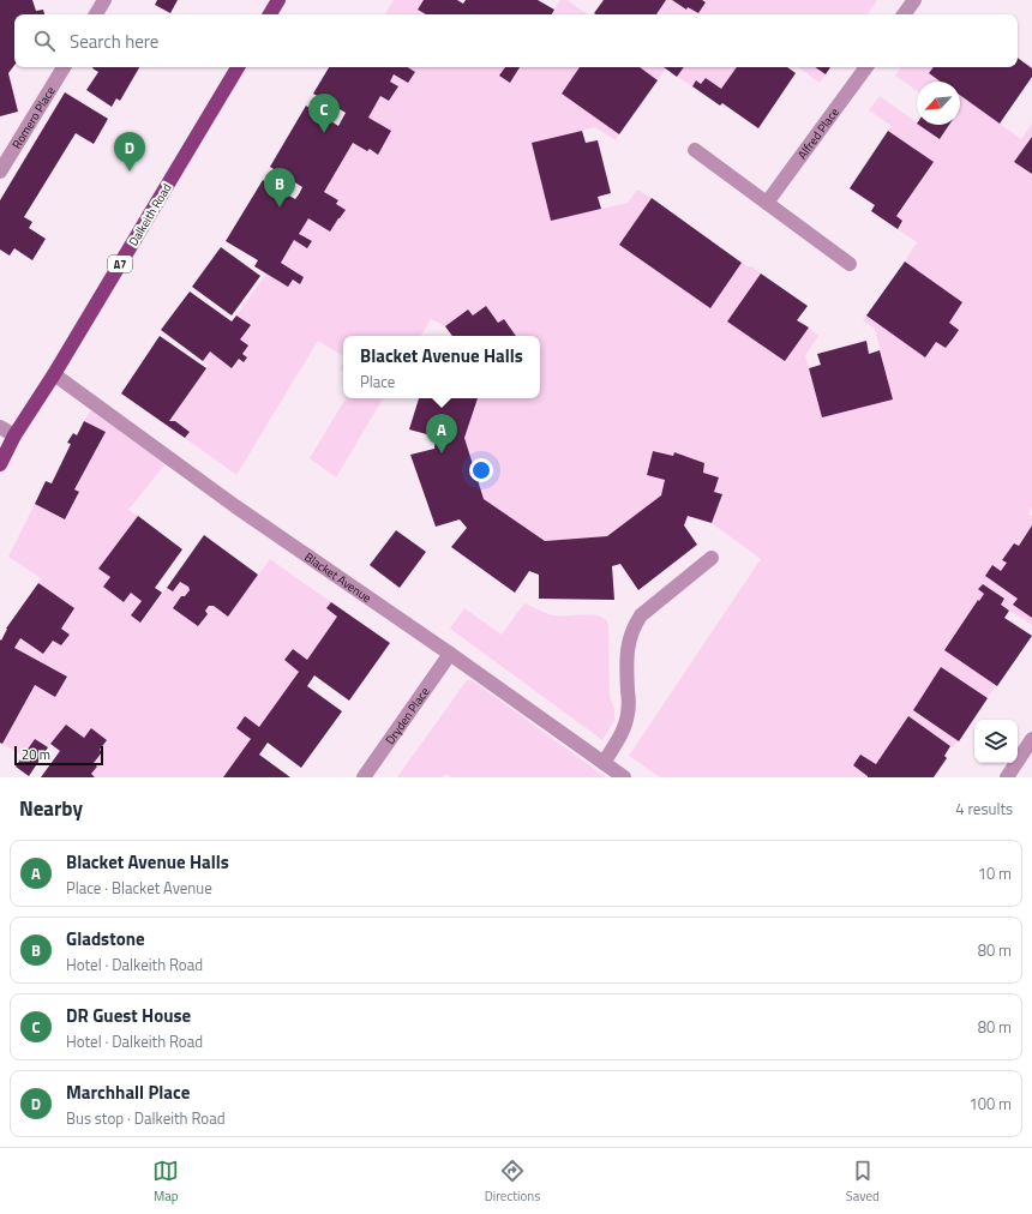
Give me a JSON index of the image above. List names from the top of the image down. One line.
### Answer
{"streets":{"main road":["Dalkeith Road","A7"],"street":["Romero Place","Alfred Place","Blacket Avenue","Dryden Place"]},"crossings":[["Dalkeith Road","Blacket Avenue"],["Blacket Avenue","Dryden Place"]],"scale_bar":"20 m","north":"bottom left","page":{"search":"Search here","pins":["C","D","B","A"],"popup":["Blacket Avenue Halls","Place"],"scale":"20 m","heading":["Nearby","4 results"],"list":[{"mark":"A","name":"Blacket Avenue Halls","note":"Place · Blacket Avenue","value":"10 m"},{"mark":"B","name":"Gladstone","note":"Hotel · Dalkeith Road","value":"80 m"},{"mark":"C","name":"DR Guest House","note":"Hotel · Dalkeith Road","value":"80 m"},{"mark":"D","name":"Marchhall Place","note":"Bus stop · Dalkeith Road","value":"100 m"}],"nav":["Map","Directions","Saved"]}}
